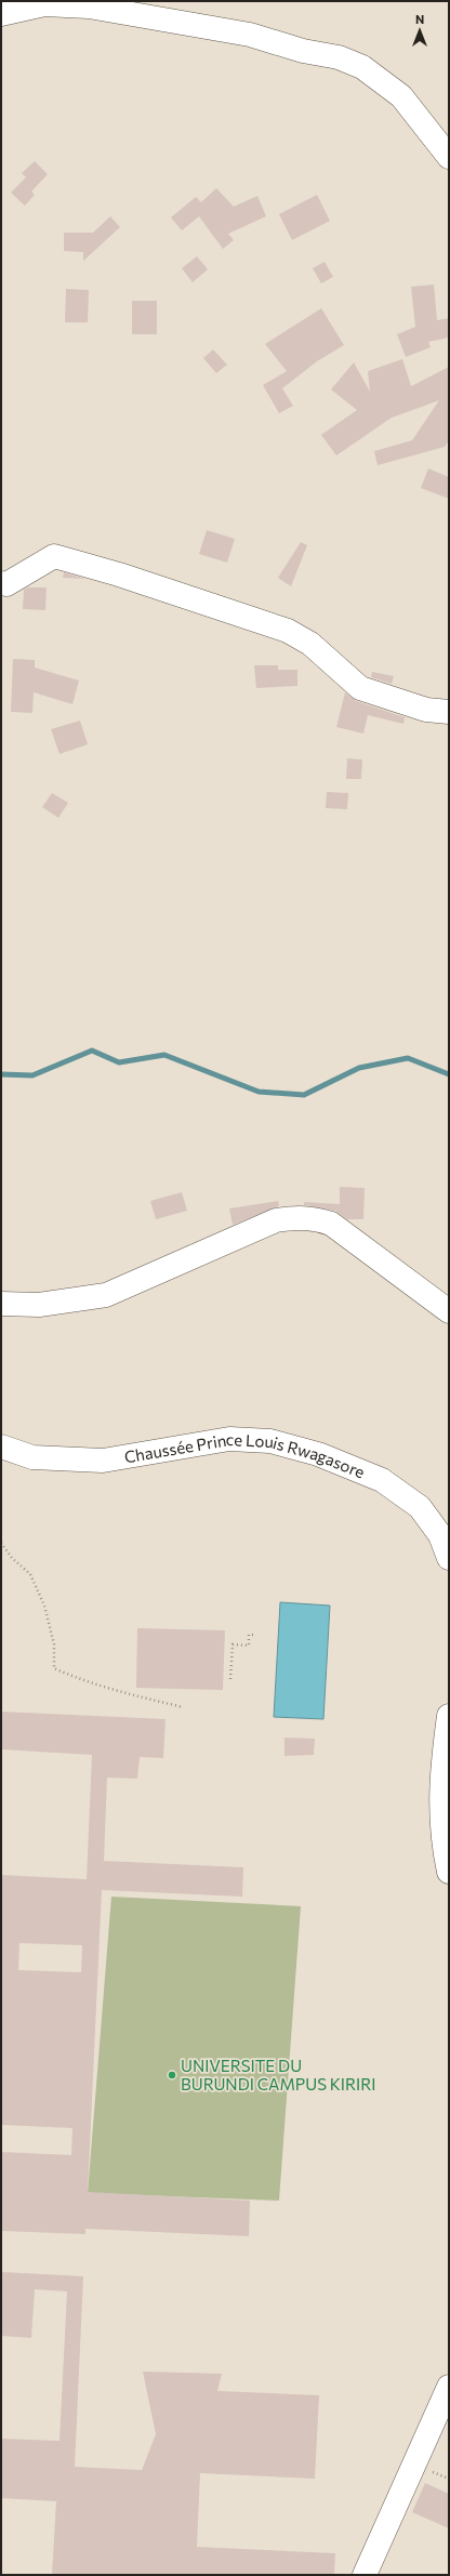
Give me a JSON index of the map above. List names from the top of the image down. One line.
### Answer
{"streets":{"street":["Chaussée Prince Louis Rwagasore"]},"places":["UNIVERSITE DU BURUNDI CAMPUS KIRIRI"],"north":"top"}
